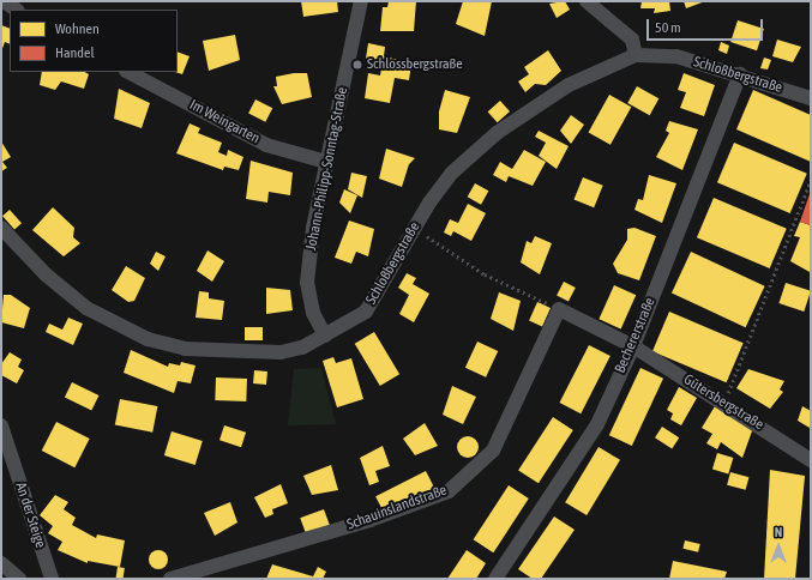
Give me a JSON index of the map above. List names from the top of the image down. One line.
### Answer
{"streets":{"street":["Schloßbergstraße","Im Weingarten","Johann-Philipp-Sonntag-Straße","Bechererstraße","Gütersbergstraße","Schauinslandstraße","An der Steige"]},"crossings":[["Schloßbergstraße","Johann-Philipp-Sonntag-Straße"],["Schloßbergstraße","Bechererstraße"],["Im Weingarten","Johann-Philipp-Sonntag-Straße"],["Bechererstraße","Gütersbergstraße"]],"places":["Schlossbergstraße"],"legend":["Wohnen","Handel"],"scale_bar":"50 m","north":"top"}
